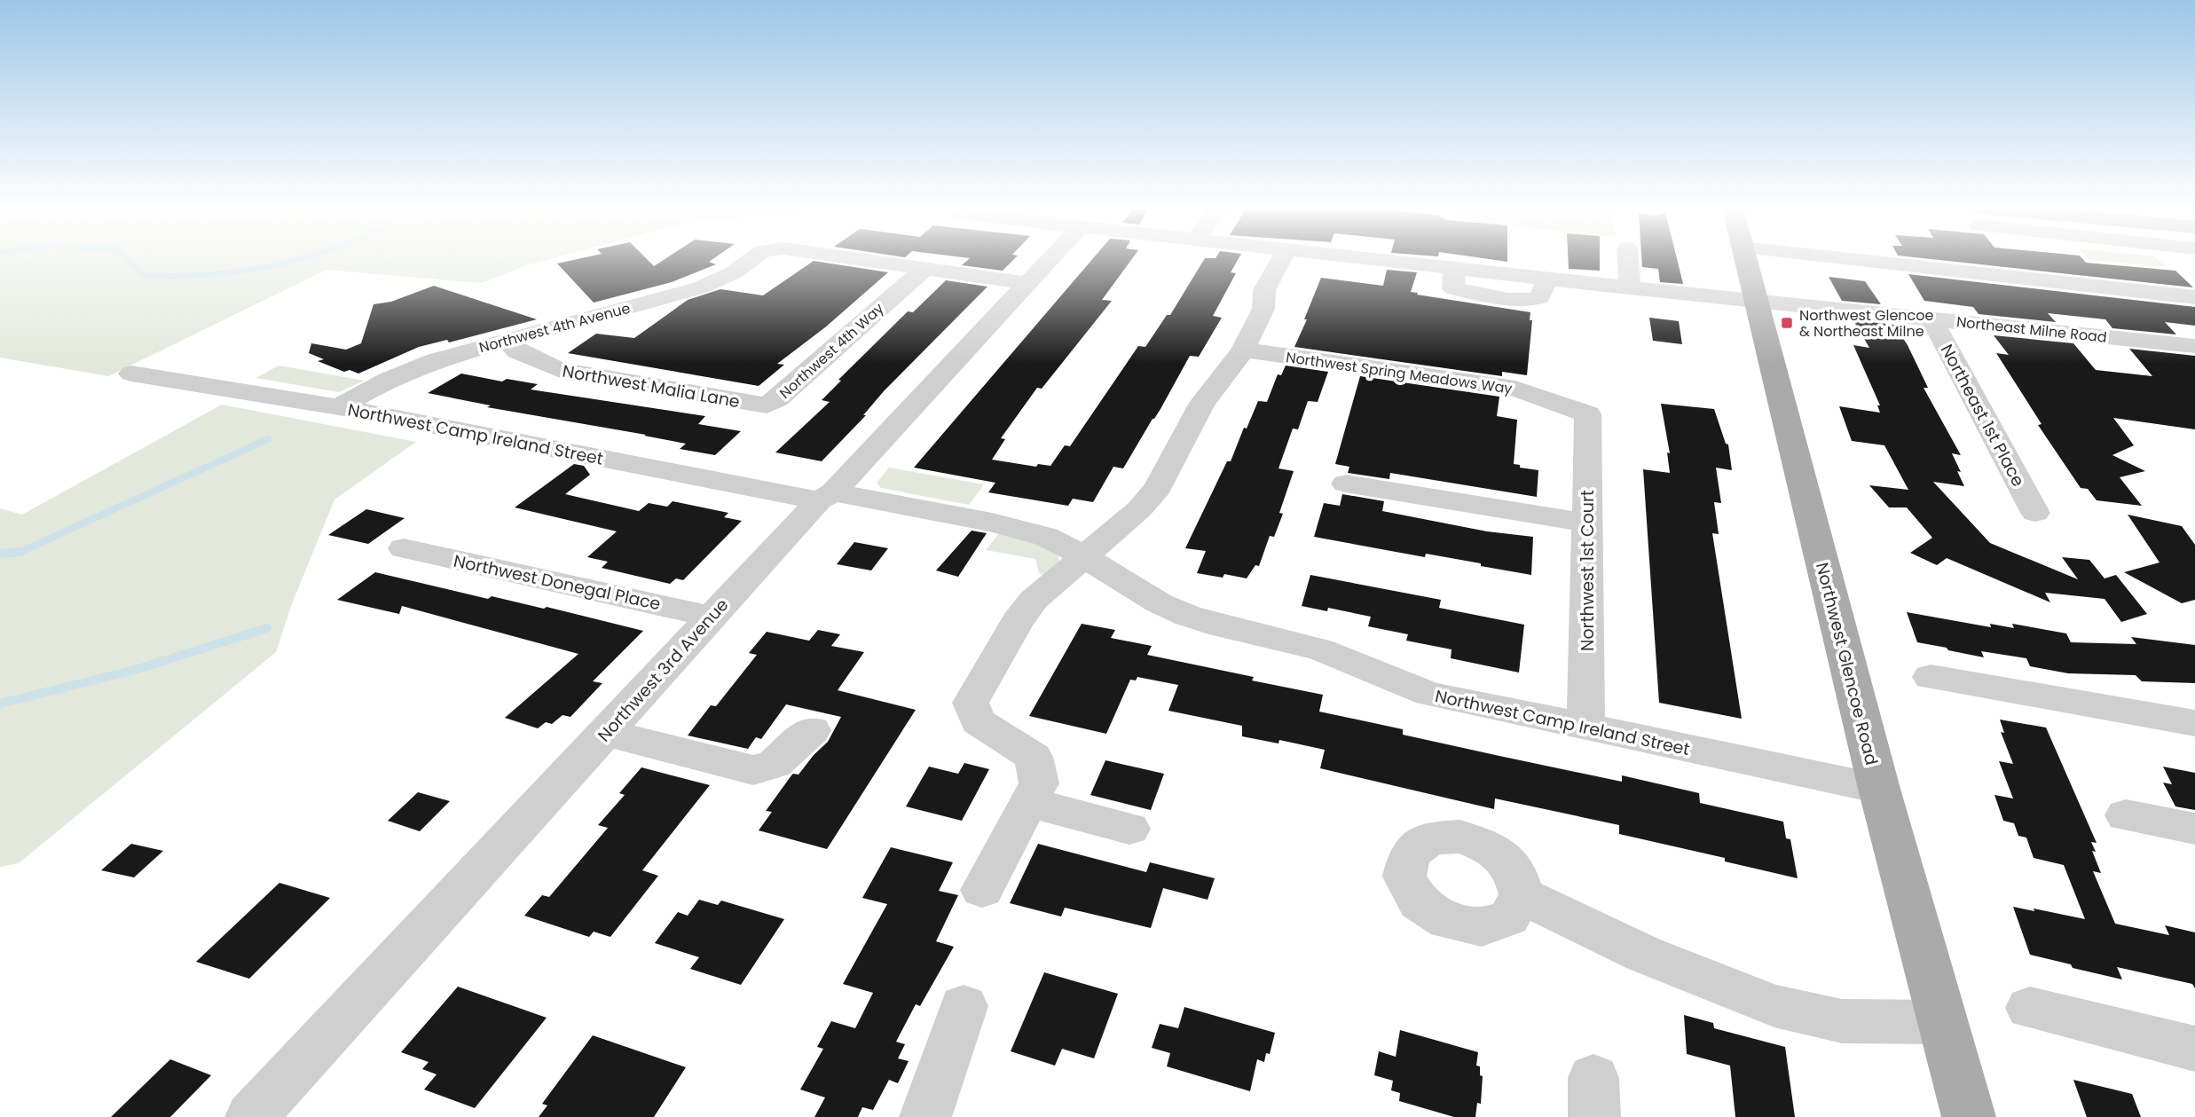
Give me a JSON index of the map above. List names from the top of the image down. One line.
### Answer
{"streets":{"main road":["Northwest Glencoe Road"],"street":["Northwest 4th Avenue","Northeast Milne Road","Northwest 4th Way","Northwest Spring Meadows Way","Northwest Malia Lane","Northeast 1st Place","Northwest Camp Ireland Street","Northwest 1st Court","Northwest Donegal Place","Northwest 3rd Avenue"]},"crossings":[["Northwest 4th Avenue","Northwest 4th Way"],["Northwest 4th Avenue","Northwest Malia Lane"],["Northwest 4th Avenue","Northwest Camp Ireland Street"],["Northeast Milne Road","Northeast 1st Place"],["Northeast Milne Road","Northwest Glencoe Road"],["Northwest 4th Way","Northwest Malia Lane"],["Northwest Spring Meadows Way","Northwest 1st Court"],["Northwest Camp Ireland Street","Northwest 1st Court"],["Northwest Camp Ireland Street","Northwest Glencoe Road"],["Northwest Camp Ireland Street","Northwest 3rd Avenue"],["Northwest Donegal Place","Northwest 3rd Avenue"]],"places":{"transit":["Northwest Glencoe & Northeast Milne"]}}
